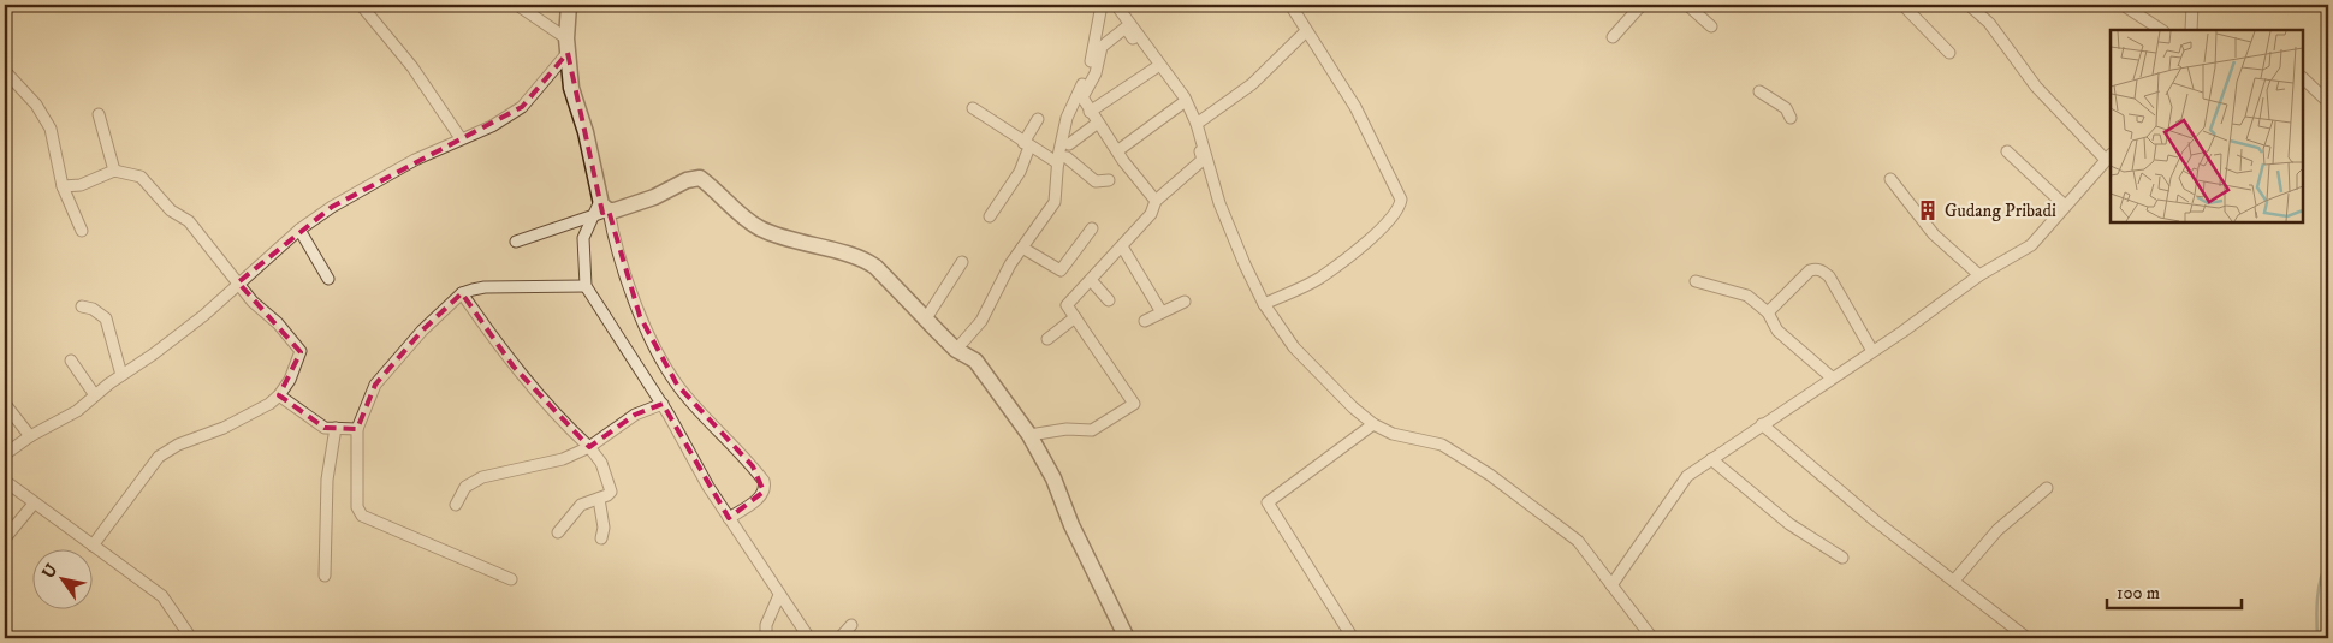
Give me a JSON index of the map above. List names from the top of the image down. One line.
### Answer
{"places":{"building":["Gudang Pribadi"]},"scale_bar":"100 m","north":"top left"}
